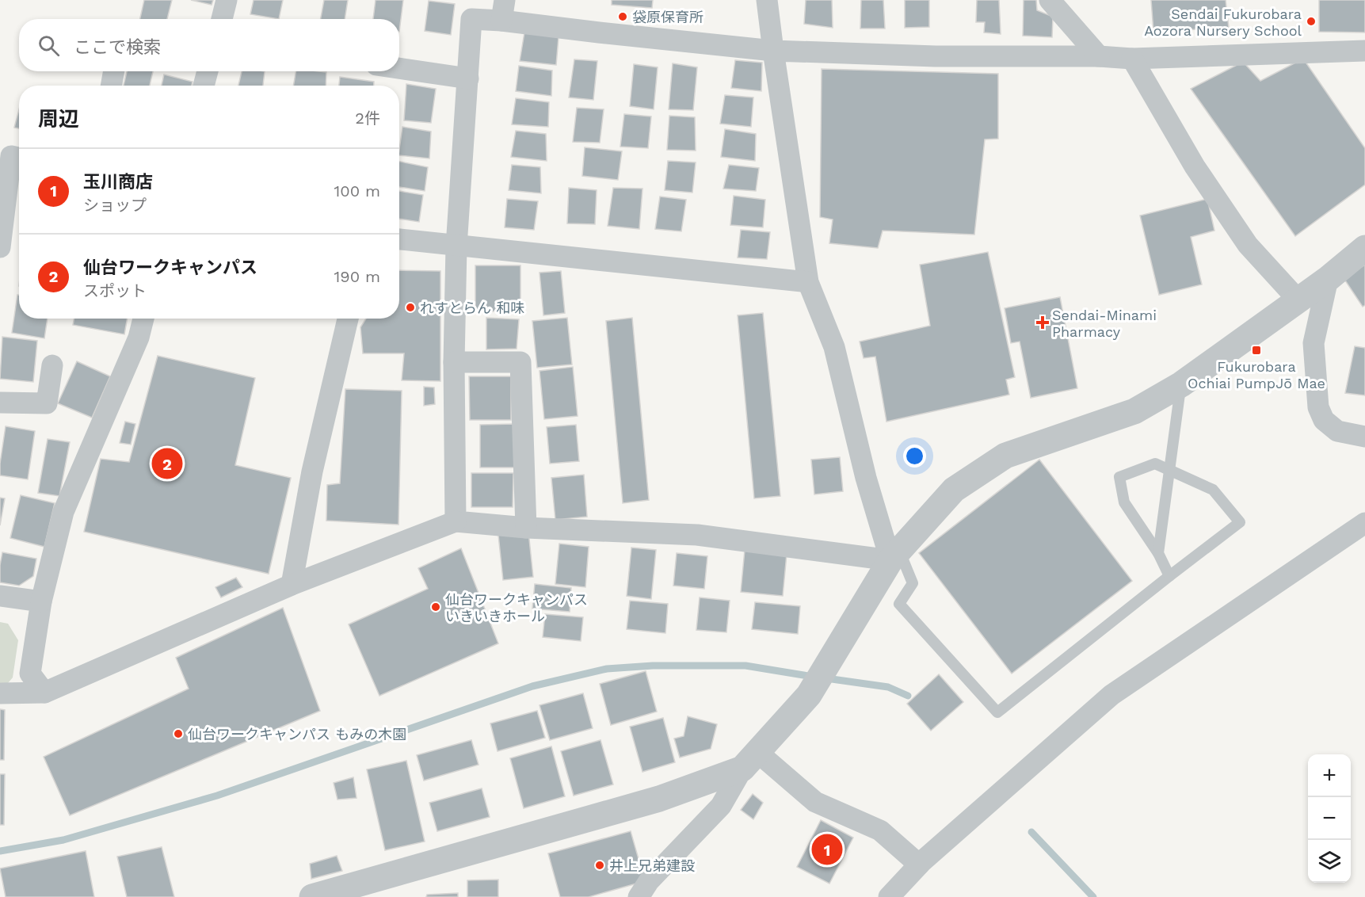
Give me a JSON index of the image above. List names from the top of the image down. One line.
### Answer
{"places":{"other":["袋原保育所","Sendai Fukurobara Aozora Nursery School","れすとらん 和味","仙台ワークキャンパス いきいきホール","仙台ワークキャンパス もみの木園","井上兄弟建設"],"health":["Sendai-Minami Pharmacy"],"transit":["Fukurobara Ochiai PumpJō Mae"]},"page":{"search":"ここで検索","heading":["周辺","2件"],"list":[{"mark":"1","name":"玉川商店","note":"ショップ","value":"100 m"},{"mark":"2","name":"仙台ワークキャンパス","note":"スポット","value":"190 m"}],"pins":["2","1"],"map_buttons":["+","−"]}}
